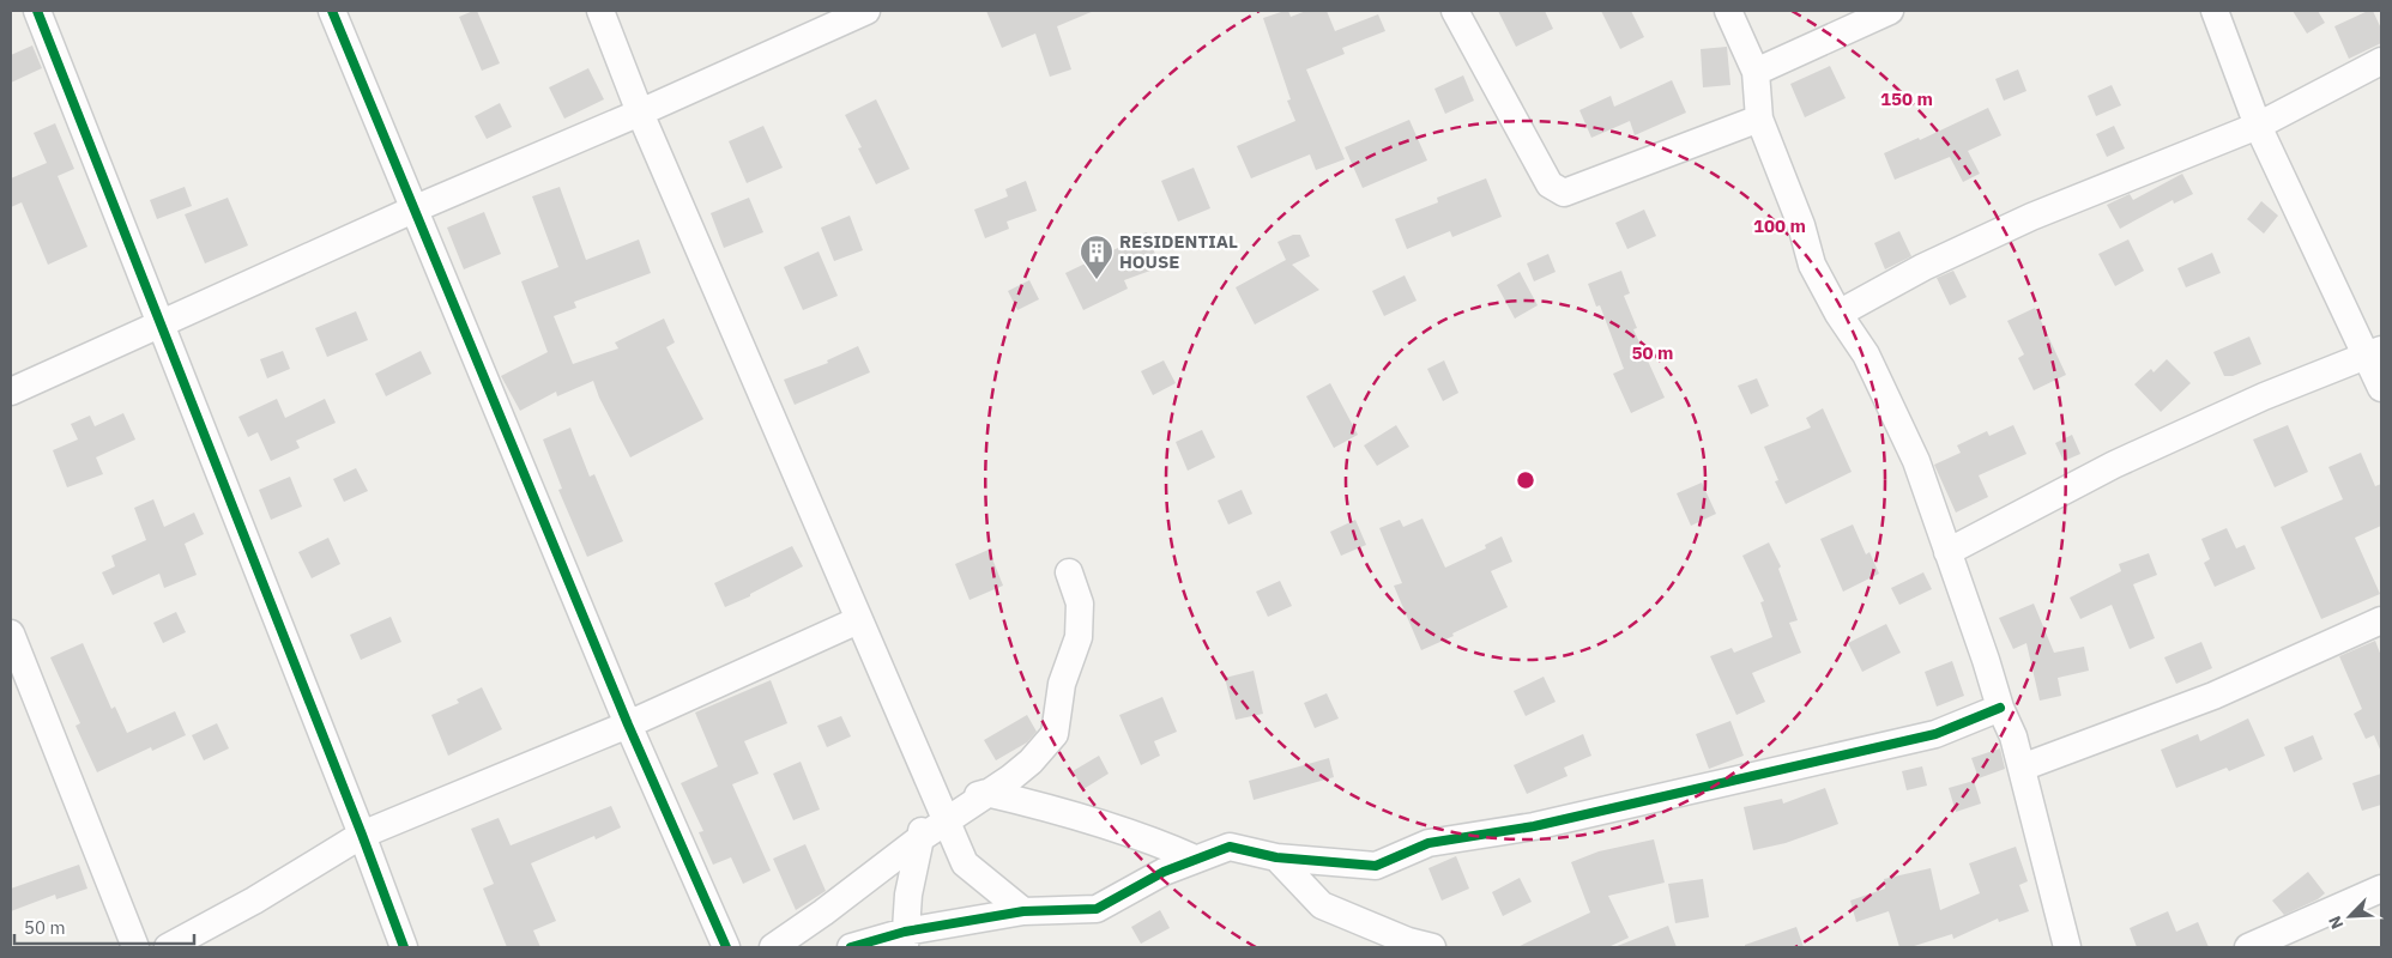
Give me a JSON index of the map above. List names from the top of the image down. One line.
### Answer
{"places":{"building":["RESIDENTIAL HOUSE"]},"scale_bar":"50 m","north":"bottom left","rings":["150 m","100 m","50 m"]}
